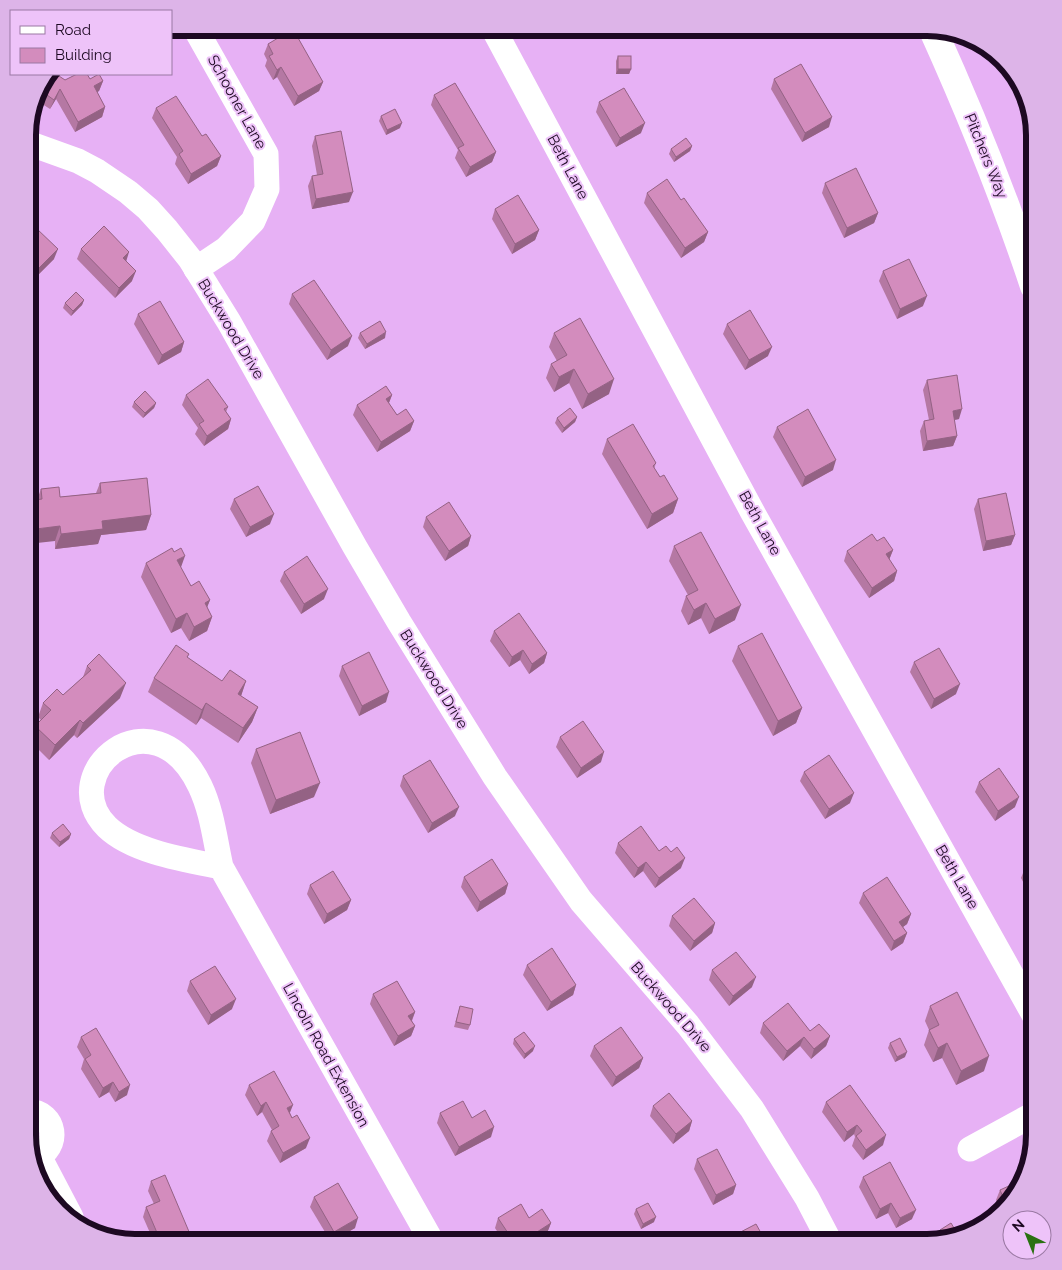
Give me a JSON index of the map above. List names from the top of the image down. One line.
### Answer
{"streets":{"main road":["Pitchers Way"],"street":["Schooner Lane","Beth Lane","Buckwood Drive","Lincoln Road Extension"]},"crossings":[["Schooner Lane","Buckwood Drive"]],"legend":["Road","Building"],"north":"top left"}
